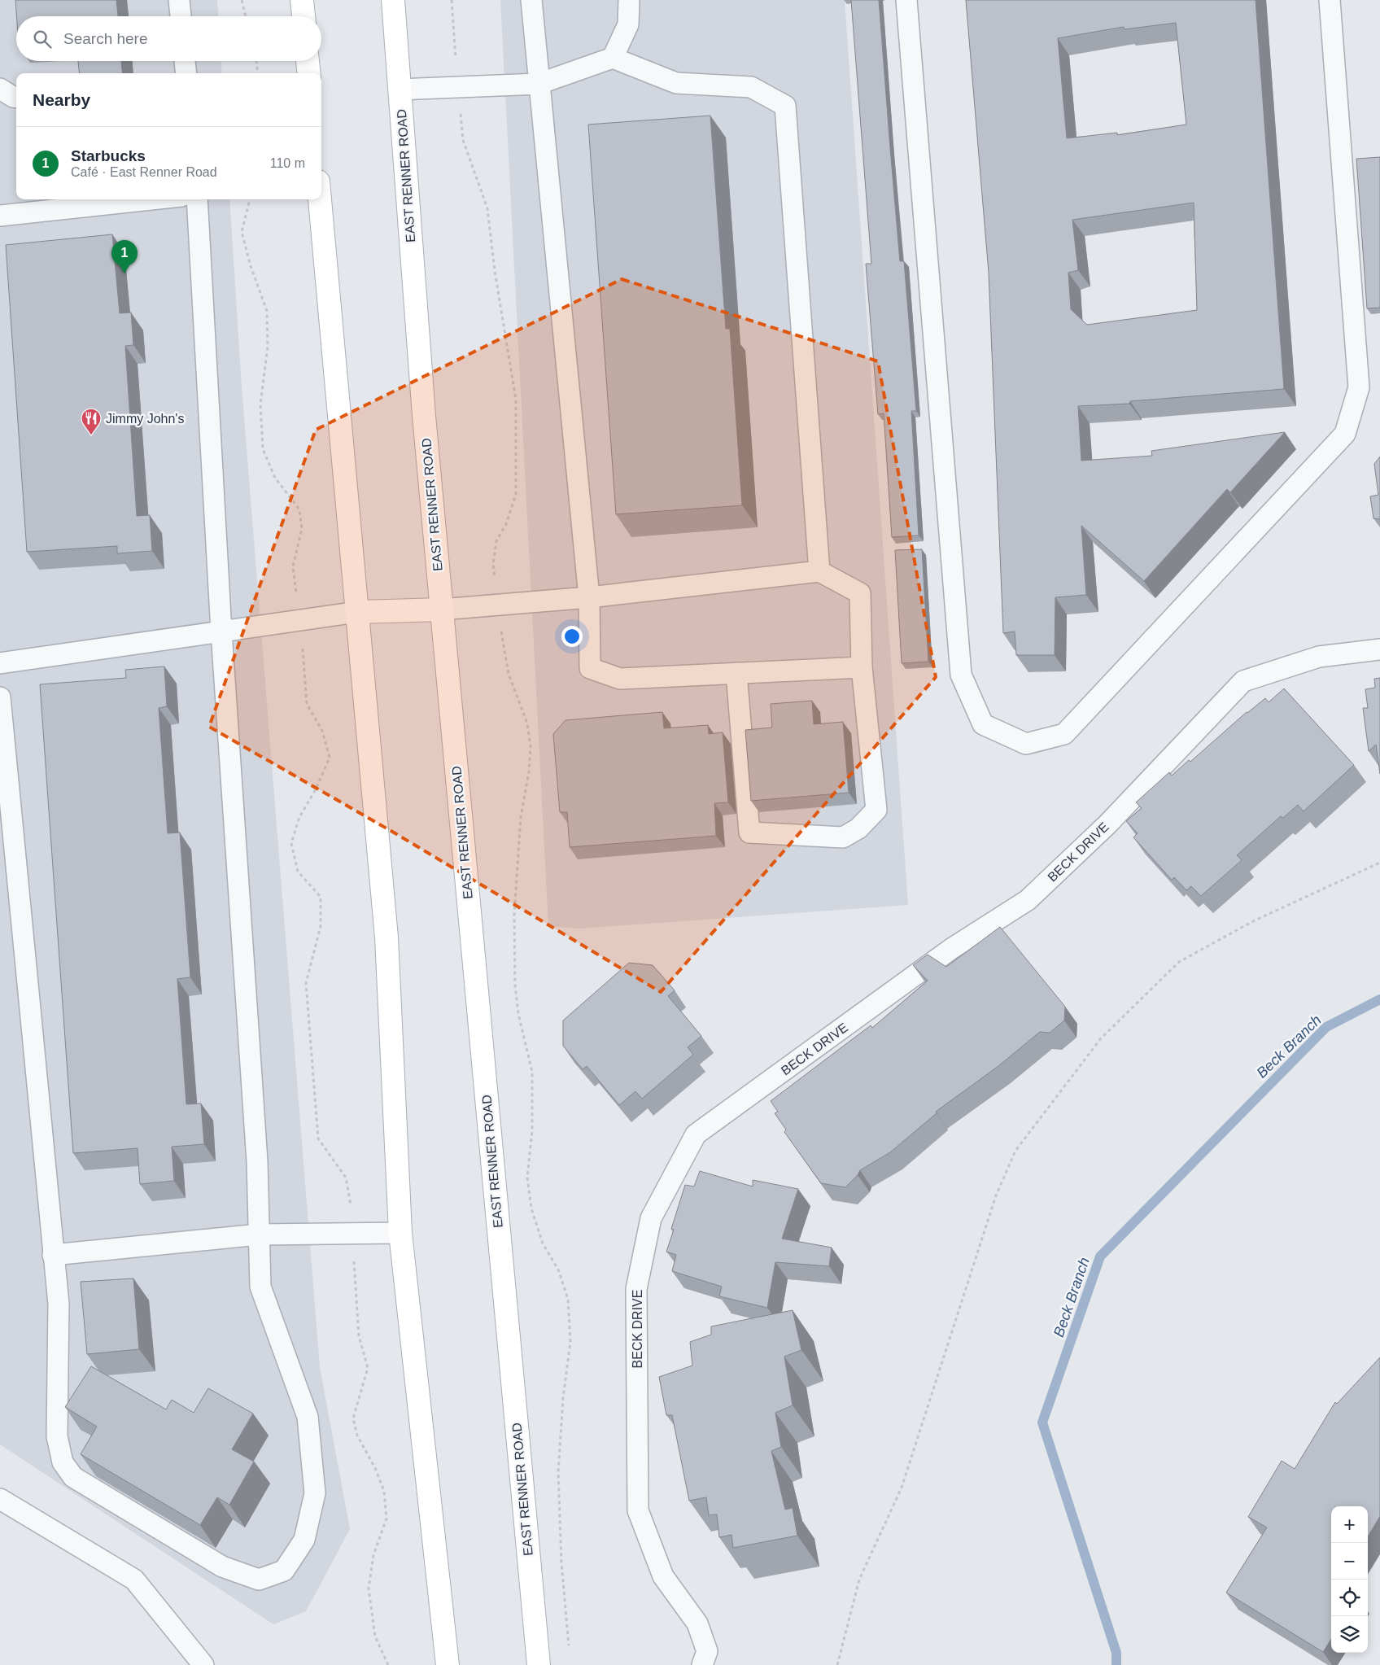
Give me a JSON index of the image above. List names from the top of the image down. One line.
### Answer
{"streets":{"main road":["EAST RENNER ROAD"],"lane":["BECK DRIVE"]},"water":["Beck Branch"],"places":{"restaurant":["Jimmy John's"]},"page":{"search":"Search here","heading":"Nearby","list":[{"mark":"1","name":"Starbucks","note":"Café · East Renner Road","value":"110 m"}],"pins":"1","map_buttons":["+","−"]}}
